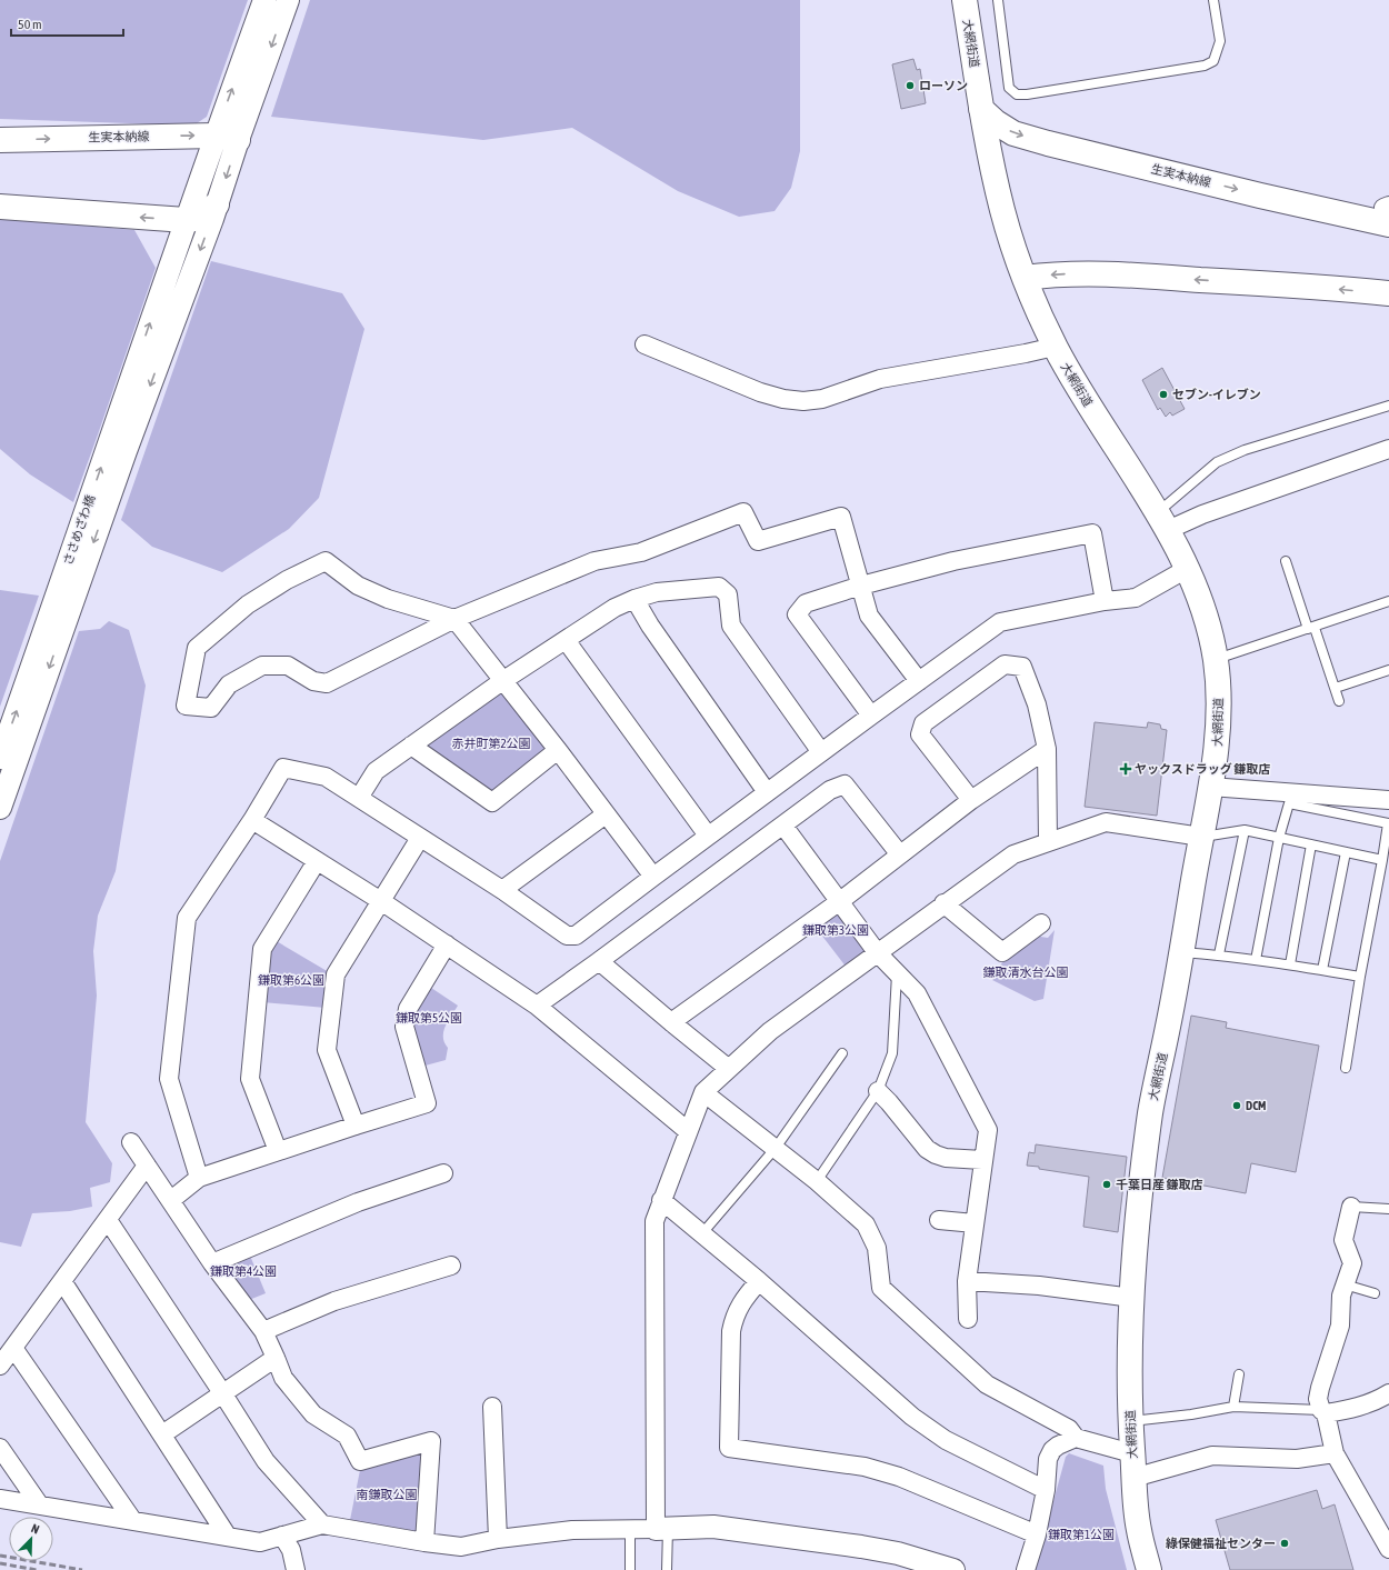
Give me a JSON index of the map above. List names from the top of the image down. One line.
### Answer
{"streets":{"main road":["大網街道","生実本納線"],"street":["ささめざわ橋"]},"crossings":[["大網街道","生実本納線"]],"parks":["赤井町第2公園","鎌取第3公園","鎌取清水台公園","鎌取第6公園","鎌取第5公園","鎌取第4公園","南鎌取公園","鎌取第1公園"],"places":{"other":["ローソン","セブン-イレブン","DCM","千葉日産 鎌取店","綠保健福祉センター"],"health":["ヤックスドラッグ 鎌取店"]},"scale_bar":"50 m","north":"top right"}
